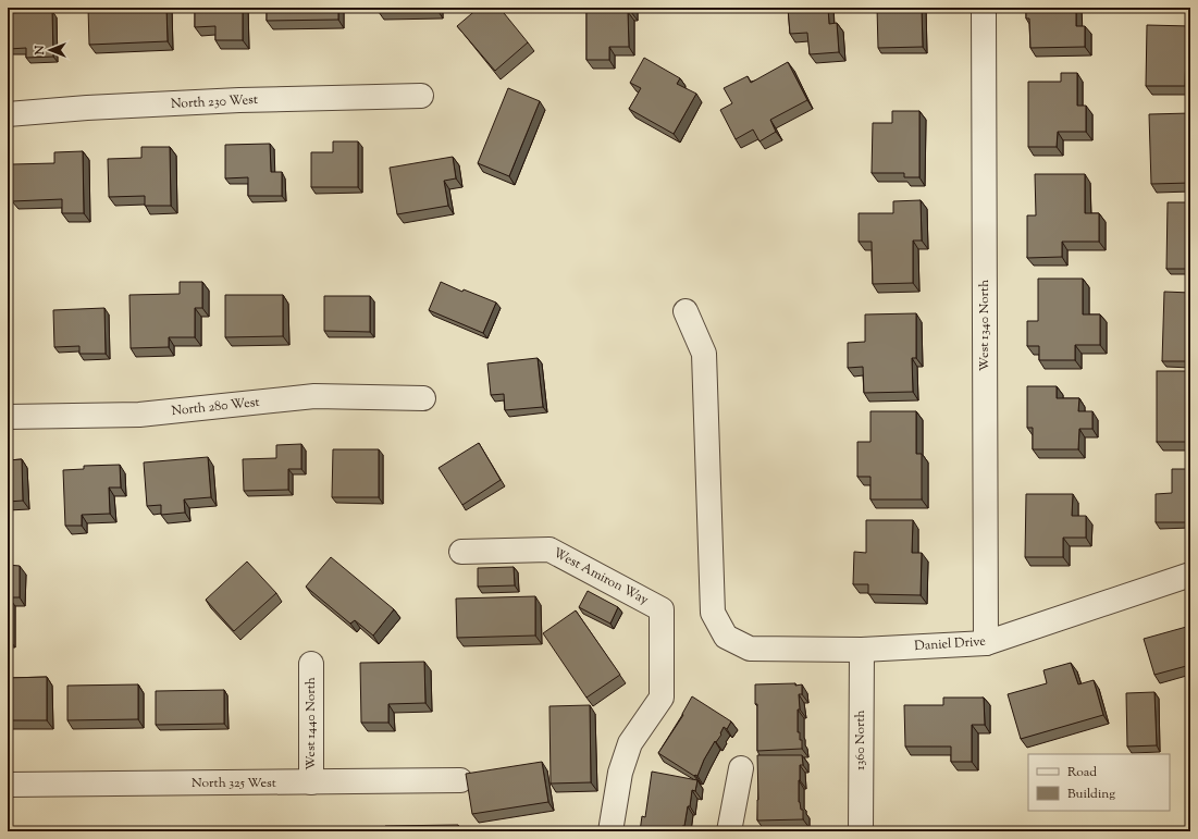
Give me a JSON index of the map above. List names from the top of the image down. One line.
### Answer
{"streets":{"street":["North 230 West","West 1340 North","North 280 West","West Amiron Way","Daniel Drive","West 1440 North","1360 North","North 325 West"]},"crossings":[["West 1340 North","Daniel Drive"],["Daniel Drive","1360 North"],["West 1440 North","North 325 West"]],"legend":["Road","Building"],"north":"left"}
